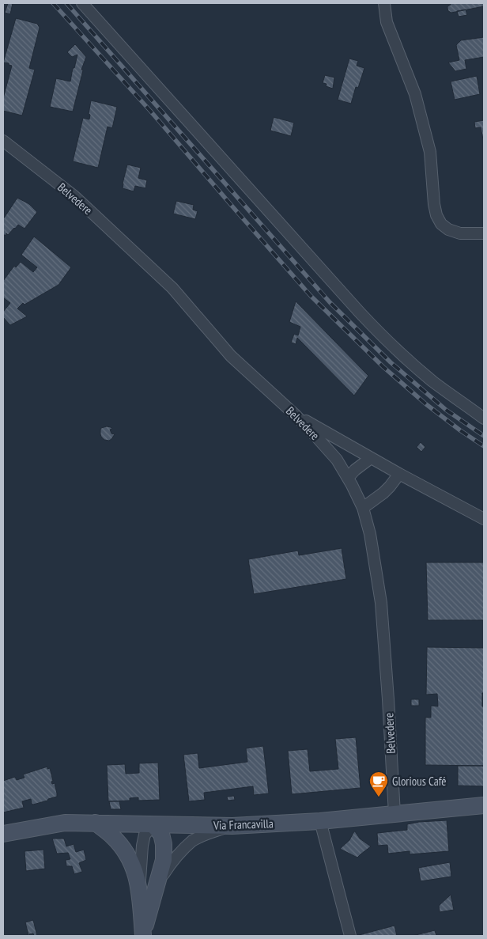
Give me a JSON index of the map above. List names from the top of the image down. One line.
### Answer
{"streets":{"main road":["Via Francavilla"],"street":["Belvedere"]},"crossings":[["Belvedere","Via Francavilla"]],"places":{"cafe":["Glorious Café"]}}
